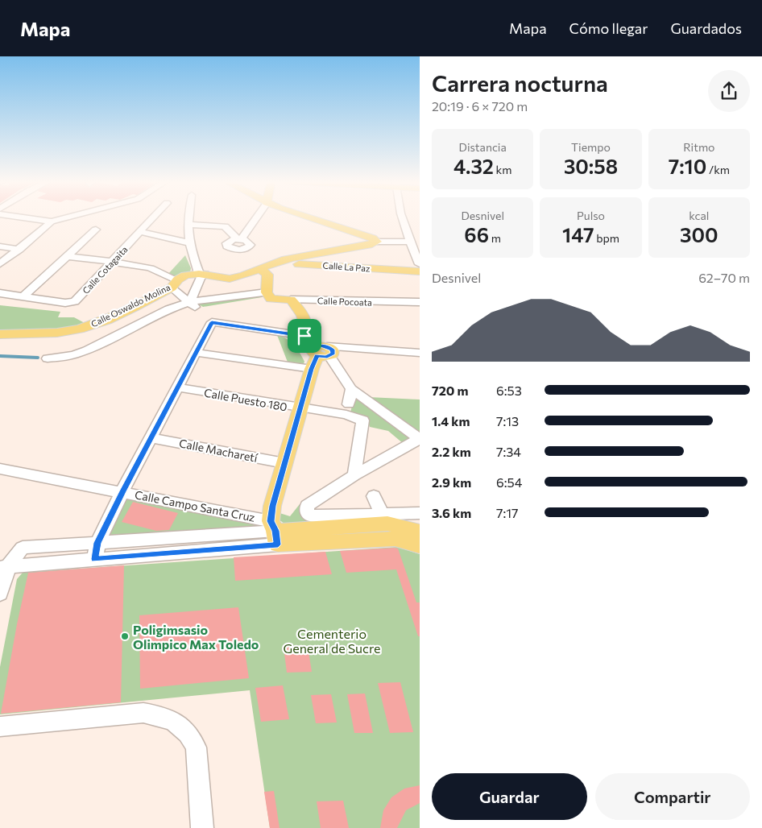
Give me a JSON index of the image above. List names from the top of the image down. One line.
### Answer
{"streets":{"main road":["Calle La Paz","Calle Pocoata","Calle Oswaldo Molina"],"street":["Calle Cotagaita","Calle Puesto 180","Calle Macharetí","Calle Campo Santa Cruz"]},"crossings":[["Calle La Paz","Calle Oswaldo Molina"]],"parks":["Cementerio General de Sucre"],"places":["Poligimsasio Olimpico Max Toledo"],"page":{"header":"Mapa","nav":["Mapa","Cómo llegar","Guardados"],"heading":["Carrera nocturna","20:19 · 6 × 720 m"],"stats":[["Distancia","4.32 km"],["Tiempo","30:58"],["Ritmo","7:10 /km"],["Desnivel","66 m"],["Pulso","147 bpm"],["kcal","300"]],"chart":["Desnivel","62–70 m"],"list":[{"name":"720 m","note":"6:53"},{"name":"1.4 km","note":"7:13"},{"name":"2.2 km","note":"7:34"},{"name":"2.9 km","note":"6:54"},{"name":"3.6 km","note":"7:17"}],"buttons":["Guardar","Compartir"]}}
